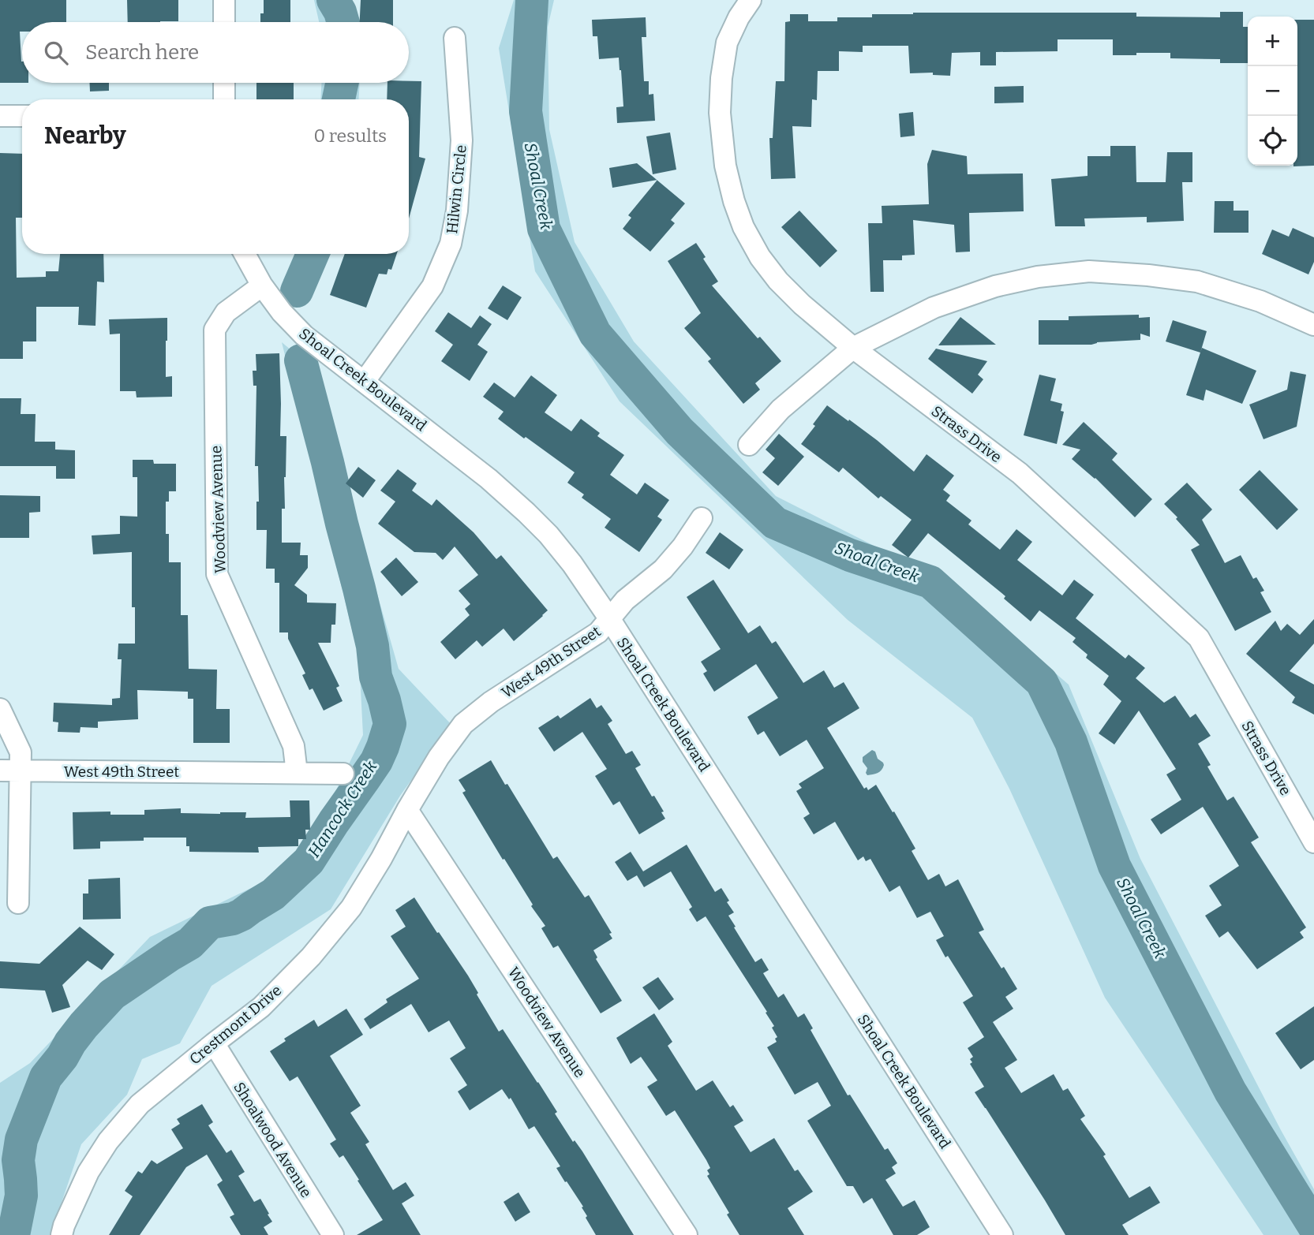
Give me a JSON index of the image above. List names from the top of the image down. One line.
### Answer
{"streets":{"street":["Hilwin Circle","Shoal Creek Boulevard","Strass Drive","Woodview Avenue","West 49th Street","Crestmont Drive","Shoalwood Avenue"]},"crossings":[["Hilwin Circle","Shoal Creek Boulevard"],["Shoal Creek Boulevard","Woodview Avenue"],["Shoal Creek Boulevard","West 49th Street"],["Woodview Avenue","West 49th Street"],["Woodview Avenue","Crestmont Drive"],["West 49th Street","Crestmont Drive"],["Crestmont Drive","Shoalwood Avenue"]],"water":["Shoal Creek","Hancock Creek"],"page":{"map_buttons":["+","−"],"search":"Search here","heading":["Nearby","0 results"]}}
